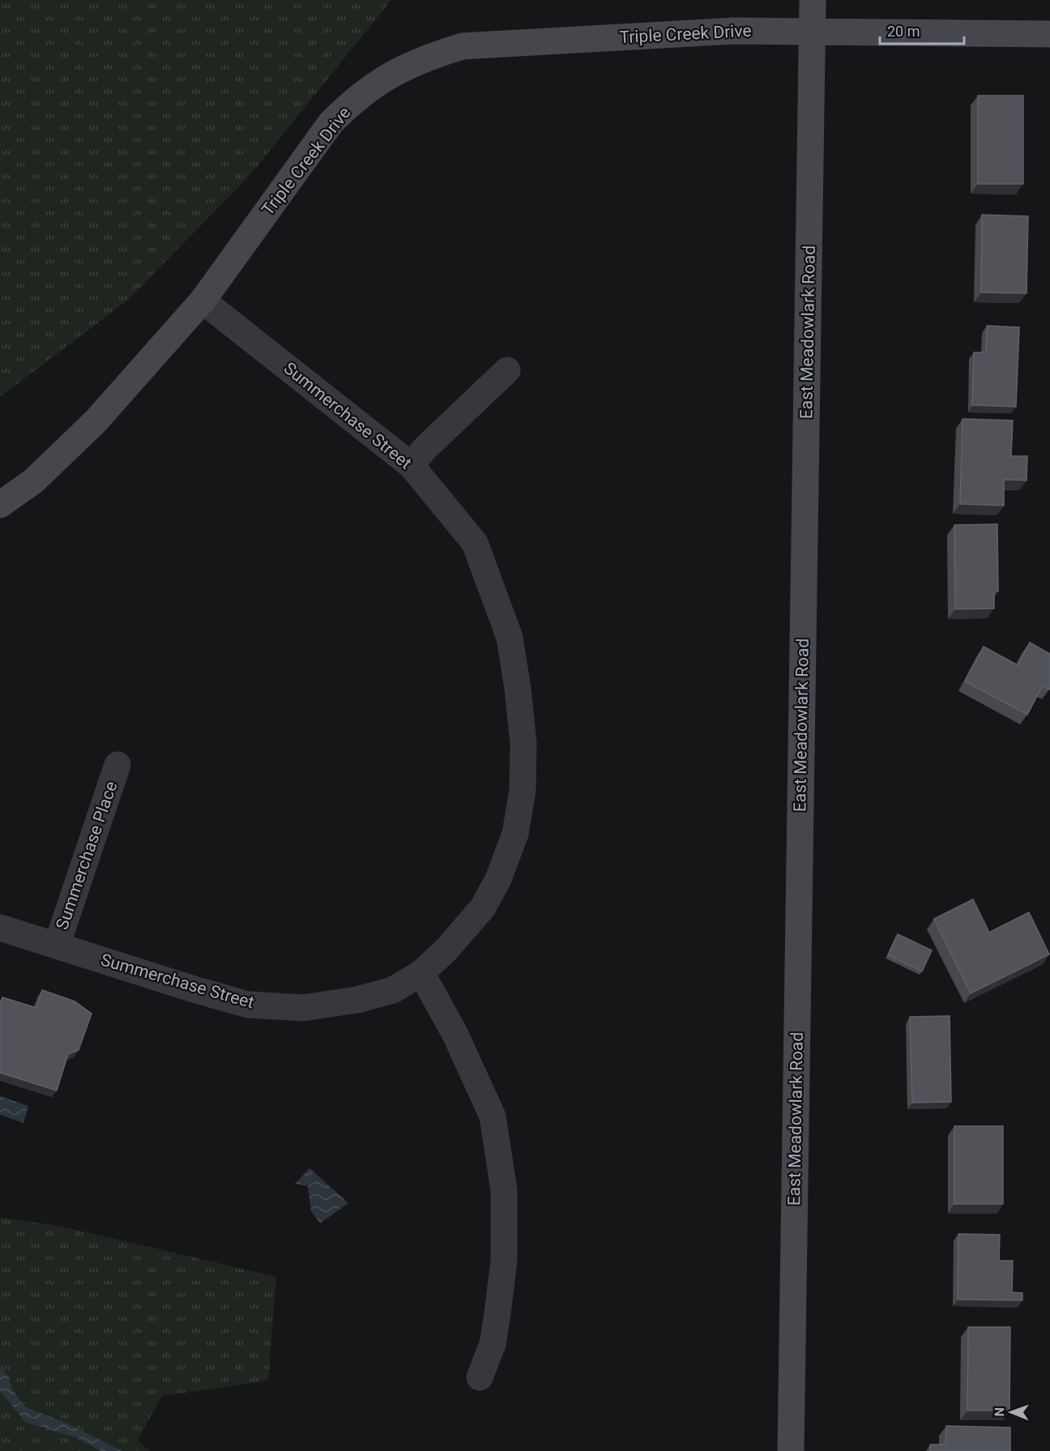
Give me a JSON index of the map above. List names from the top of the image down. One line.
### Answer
{"streets":{"main road":["Triple Creek Drive","East Meadowlark Road"],"street":["Summerchase Street","Summerchase Place"]},"crossings":[["Triple Creek Drive","East Meadowlark Road"],["Triple Creek Drive","Summerchase Street"],["Summerchase Street","Summerchase Place"]],"scale_bar":"20 m","north":"left"}
